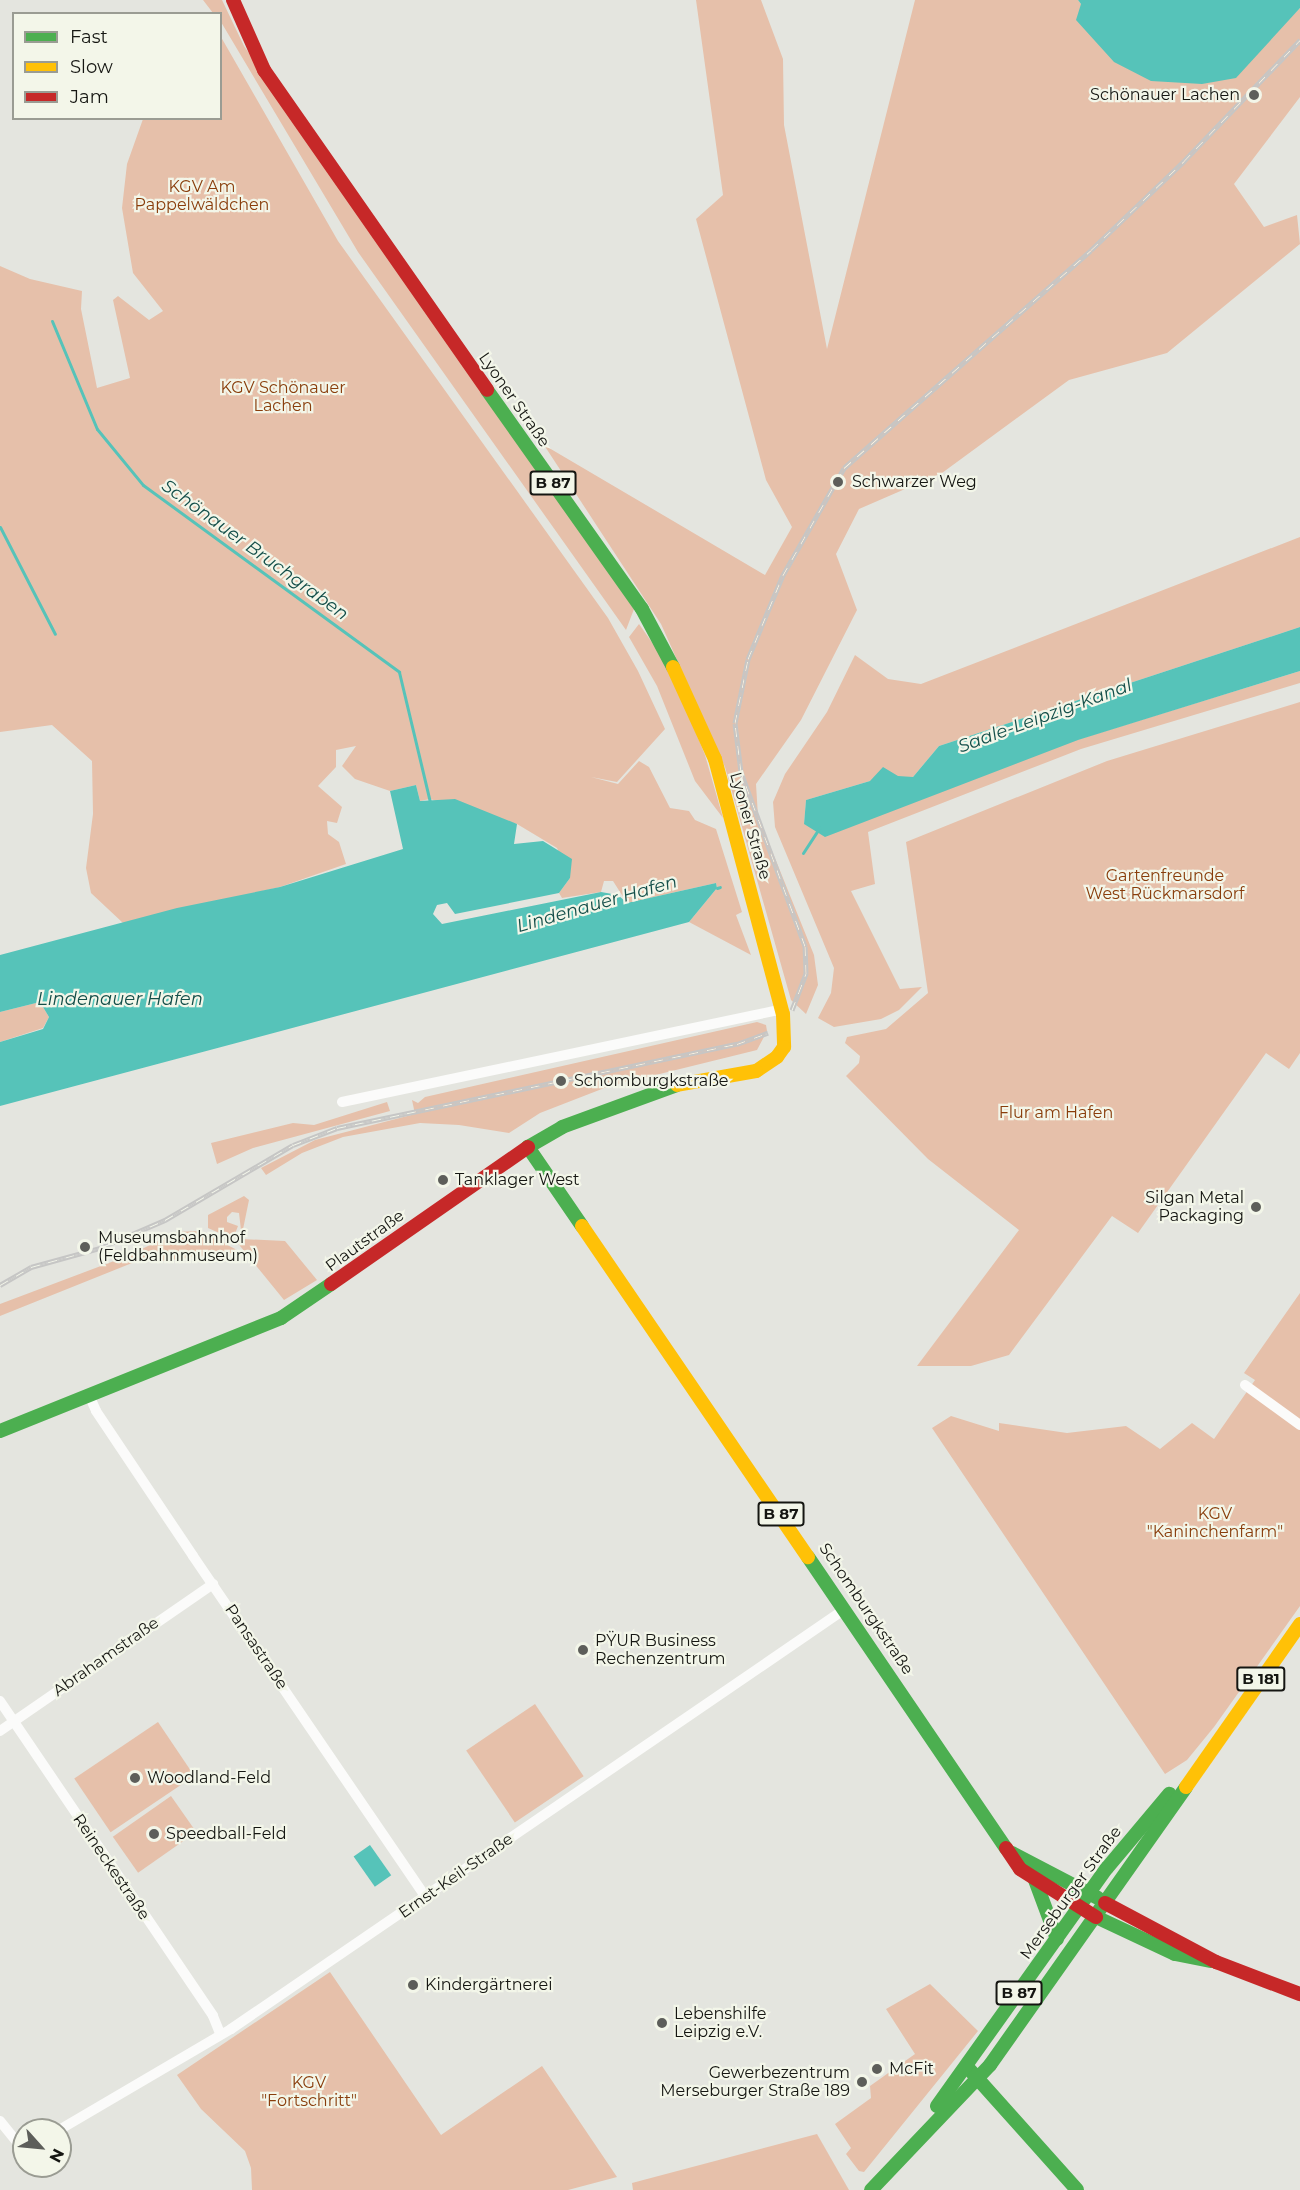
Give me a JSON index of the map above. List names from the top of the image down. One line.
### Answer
{"streets":{"main road":["Lyoner Straße","B 87","Plautstraße","Schomburgkstraße","B 181","Merseburger Straße"],"street":["Pansastraße","Abrahamstraße","Reineckestraße","Ernst-Keil-Straße"]},"crossings":[["Lyoner Straße","Plautstraße"],["B 87","Schomburgkstraße"],["B 87","Merseburger Straße"],["Plautstraße","Schomburgkstraße"],["Plautstraße","Pansastraße"],["Schomburgkstraße","Ernst-Keil-Straße"],["Schomburgkstraße","Merseburger Straße"],["Pansastraße","Abrahamstraße"],["Pansastraße","Ernst-Keil-Straße"],["Abrahamstraße","Reineckestraße"],["Reineckestraße","Ernst-Keil-Straße"]],"water":["Schönauer Bruchgraben","Saale-Leipzig-Kanal","Lindenauer Hafen"],"parks":["KGV Am Pappelwäldchen","KGV Schönauer Lachen","Gartenfreunde West Rückmarsdorf","Flur am Hafen","KGV \"Kaninchenfarm\"","KGV \"Fortschritt\""],"places":["Schönauer Lachen","Schwarzer Weg","Schomburgkstraße","Tanklager West","Silgan Metal Packaging","Museumsbahnhof (Feldbahnmuseum)","PŸUR Business Rechenzentrum","Woodland-Feld","Speedball-Feld","Kindergärtnerei","Lebenshilfe Leipzig e.V.","McFit","Gewerbezentrum Merseburger Straße 189"],"legend":["Fast","Slow","Jam"],"north":"bottom right"}
